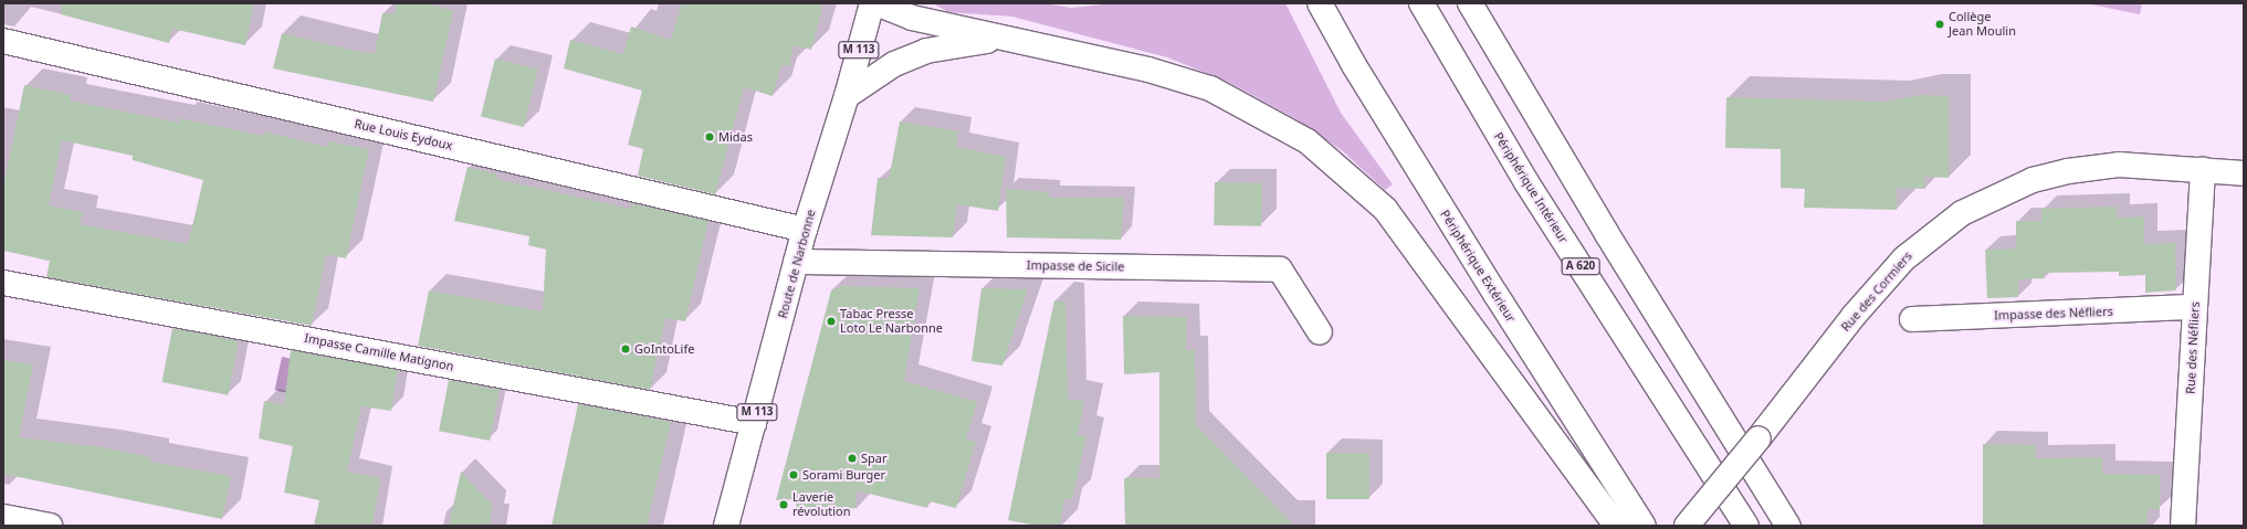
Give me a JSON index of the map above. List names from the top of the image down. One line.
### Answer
{"streets":{"main road":["M 113","Rue Louis Eydoux","Périphérique Intérieur","Route de Narbonne","Impasse de Sicile","Périphérique Extérieur","A 620","Rue des Cormiers","Impasse des Néfliers","Rue des Néfliers","Impasse Camille Matignon"]},"crossings":[["Rue Louis Eydoux","Route de Narbonne"],["Route de Narbonne","Impasse de Sicile"],["Route de Narbonne","Impasse Camille Matignon"],["Rue des Cormiers","Rue des Néfliers"],["Impasse des Néfliers","Rue des Néfliers"]],"places":["Collège Jean Moulin","Midas","Tabac Presse Loto Le Narbonne","GoIntoLife","Spar","Sorami Burger","Laverie révolution"]}
